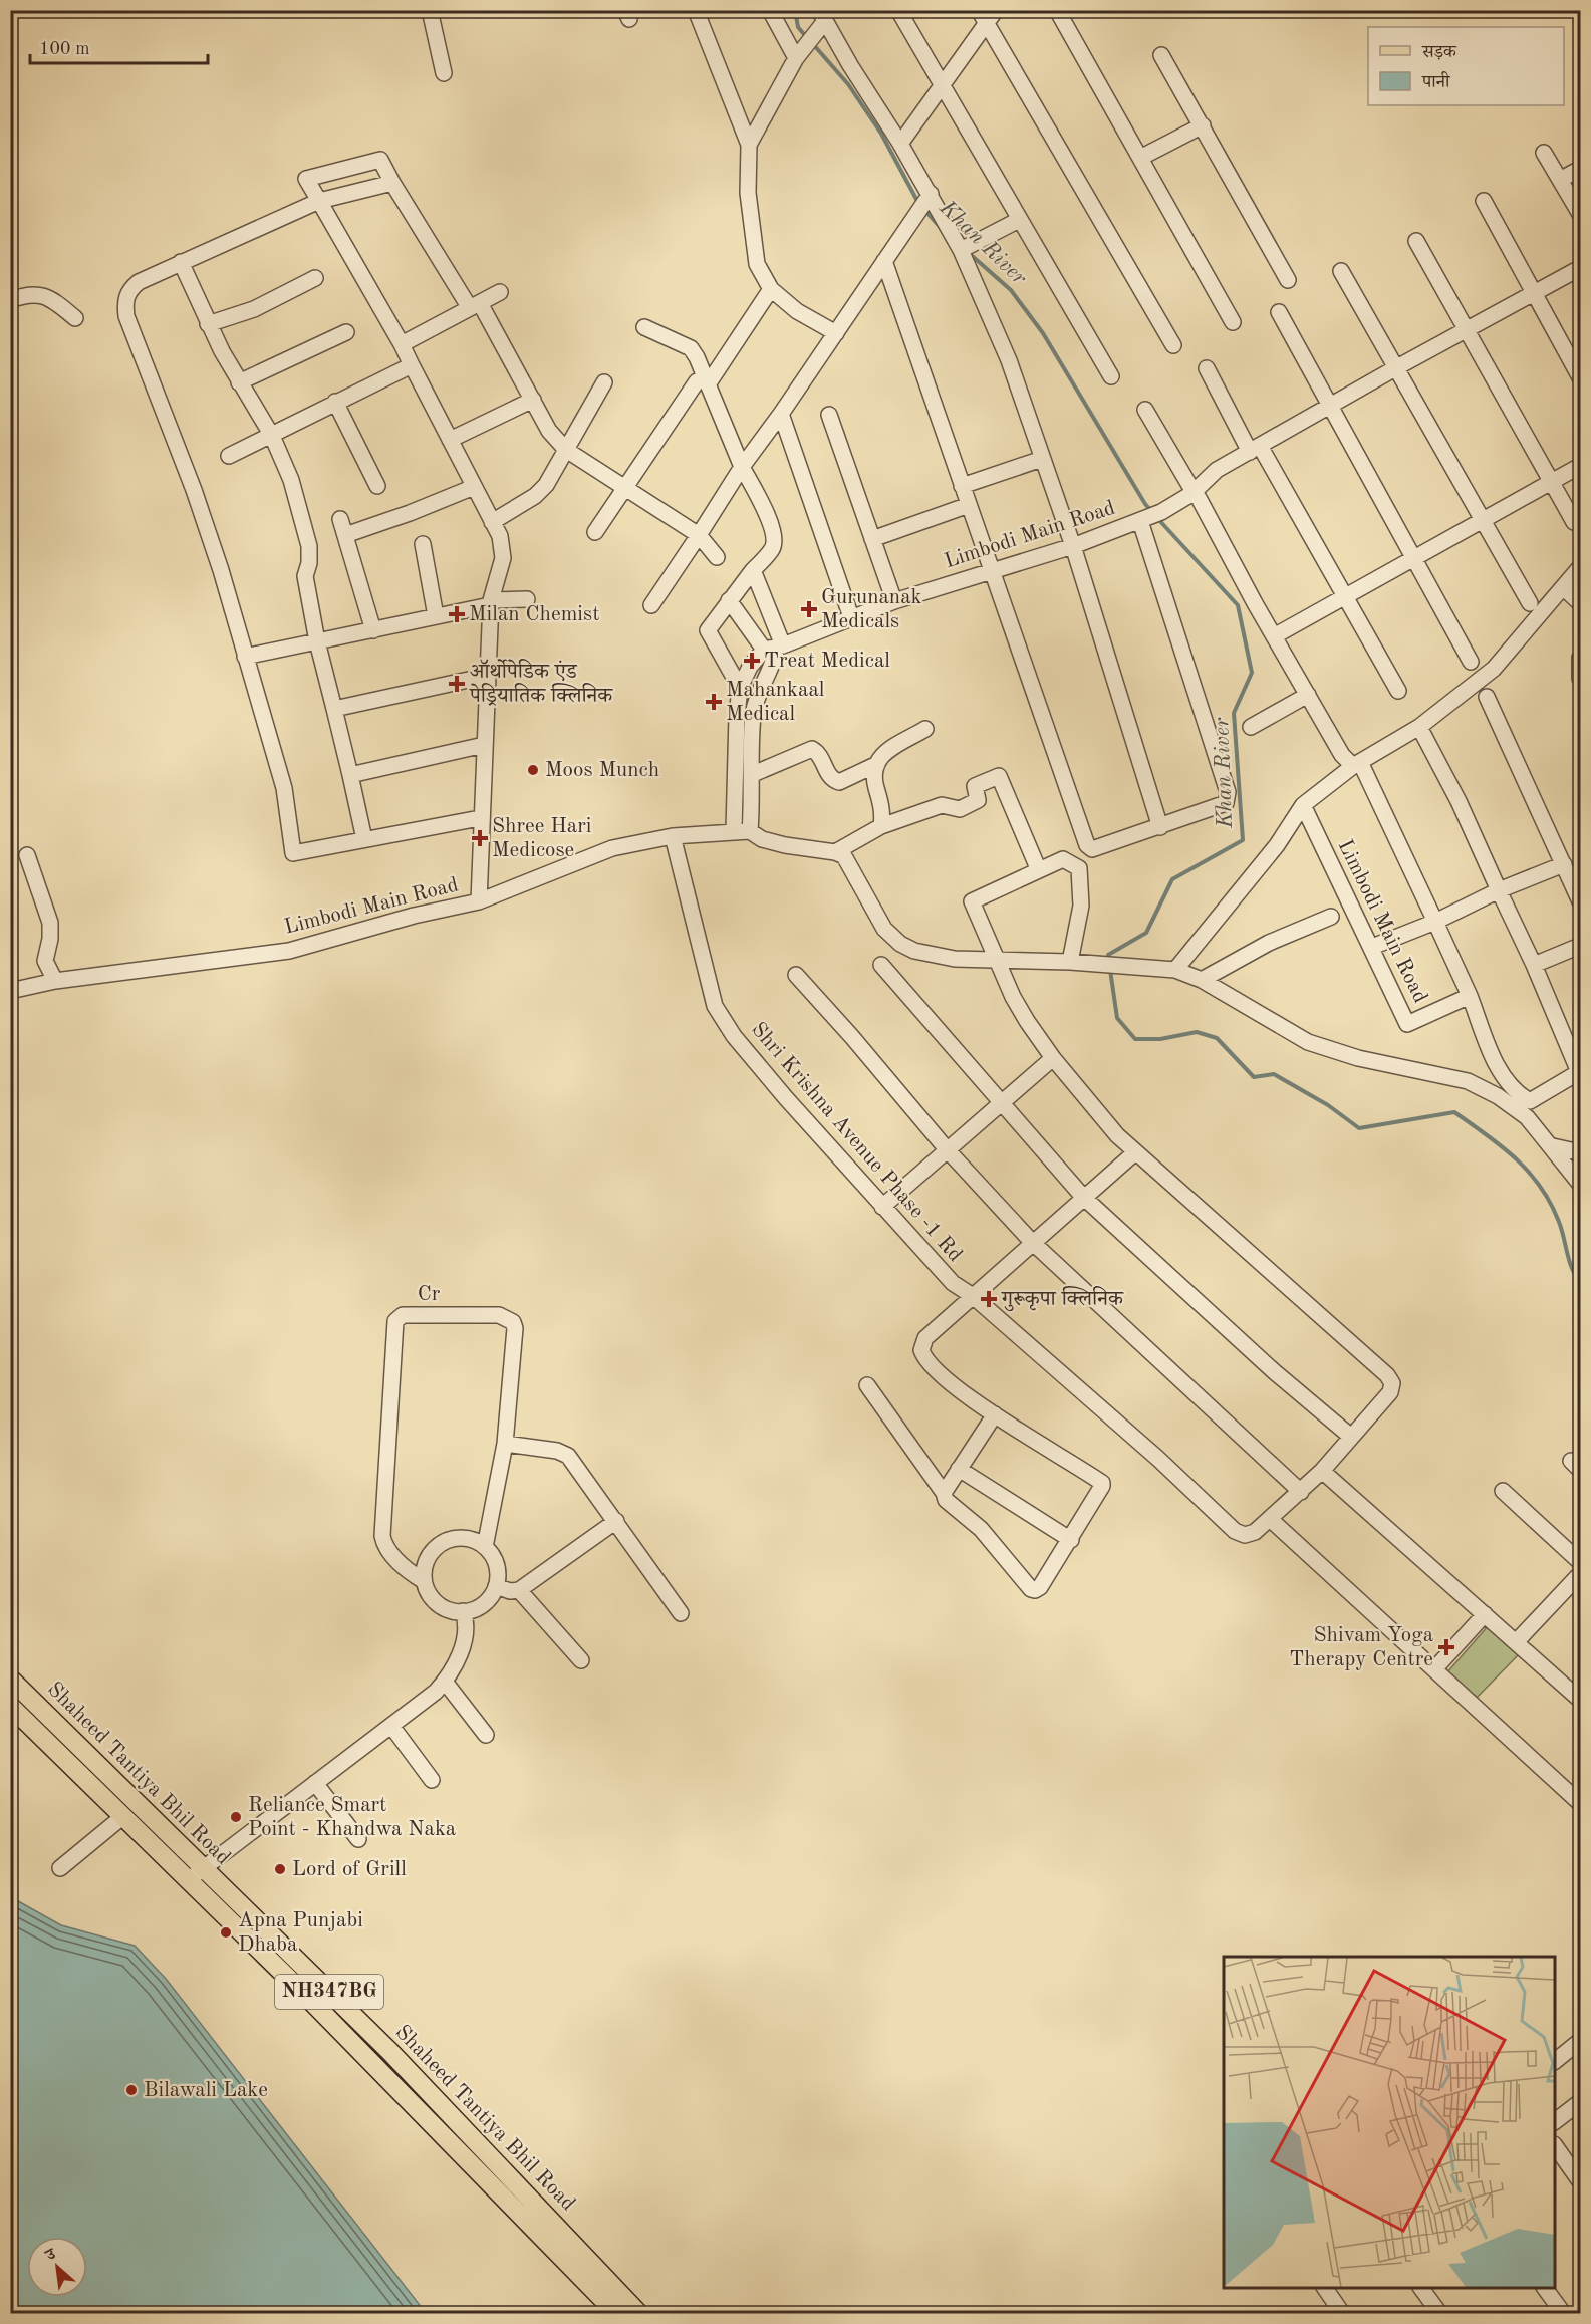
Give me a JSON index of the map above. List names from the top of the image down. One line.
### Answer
{"streets":{"main road":["Shaheed Tantiya Bhil Road","NH347BG"],"street":["Limbodi Main Road","Shri Krishna Avenue Phase -1 Rd","Cr"]},"crossings":[["Limbodi Main Road","Shri Krishna Avenue Phase -1 Rd"]],"water":["Khan River"],"places":{"health":["Gurunanak Medicals","Milan Chemist","Treat Medical","ऑर्थोपेडिक एंड पेड्रियातिक क्लिनिक","Mahankaal Medical","Shree Hari Medicose","गुरूकृपा क्लिनिक","Shivam Yoga Therapy Centre"],"other":["Moos Munch","Reliance Smart Point - Khandwa Naka","Lord of Grill","Apna Punjabi Dhaba","Bilawali Lake"]},"legend":["सड़क","पानी"],"scale_bar":"100 m","north":"top left"}
